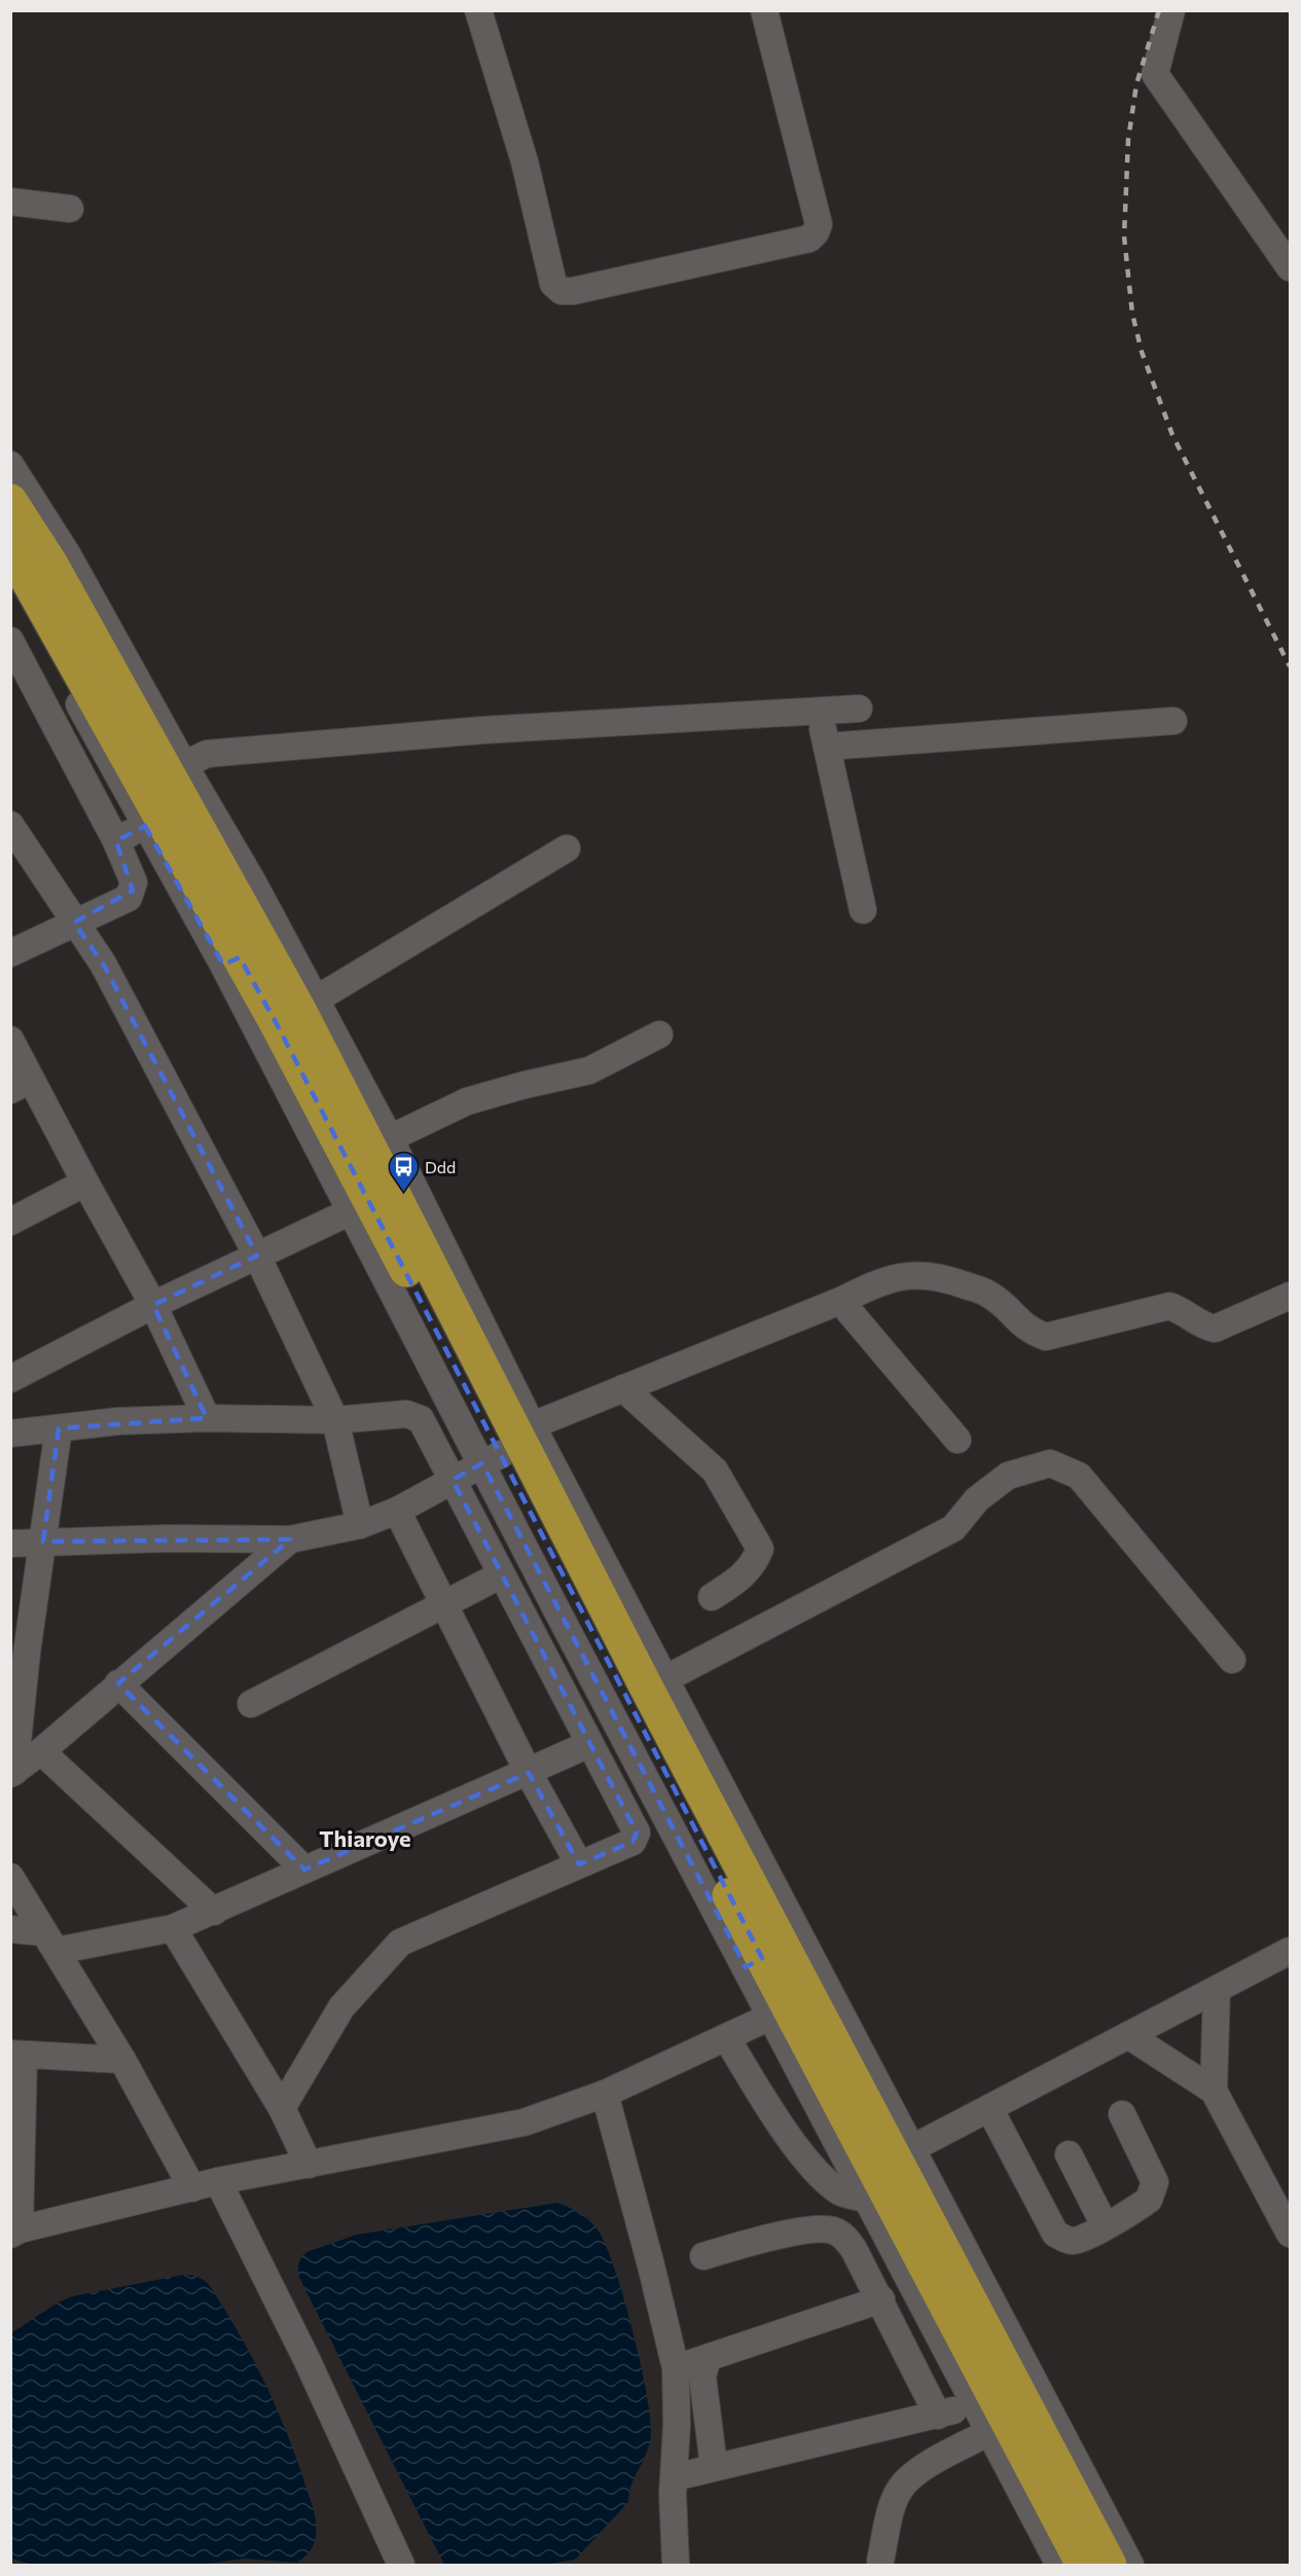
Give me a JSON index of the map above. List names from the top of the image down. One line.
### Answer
{"districts":["Thiaroye"],"places":{"bus stop":["Ddd"]}}
